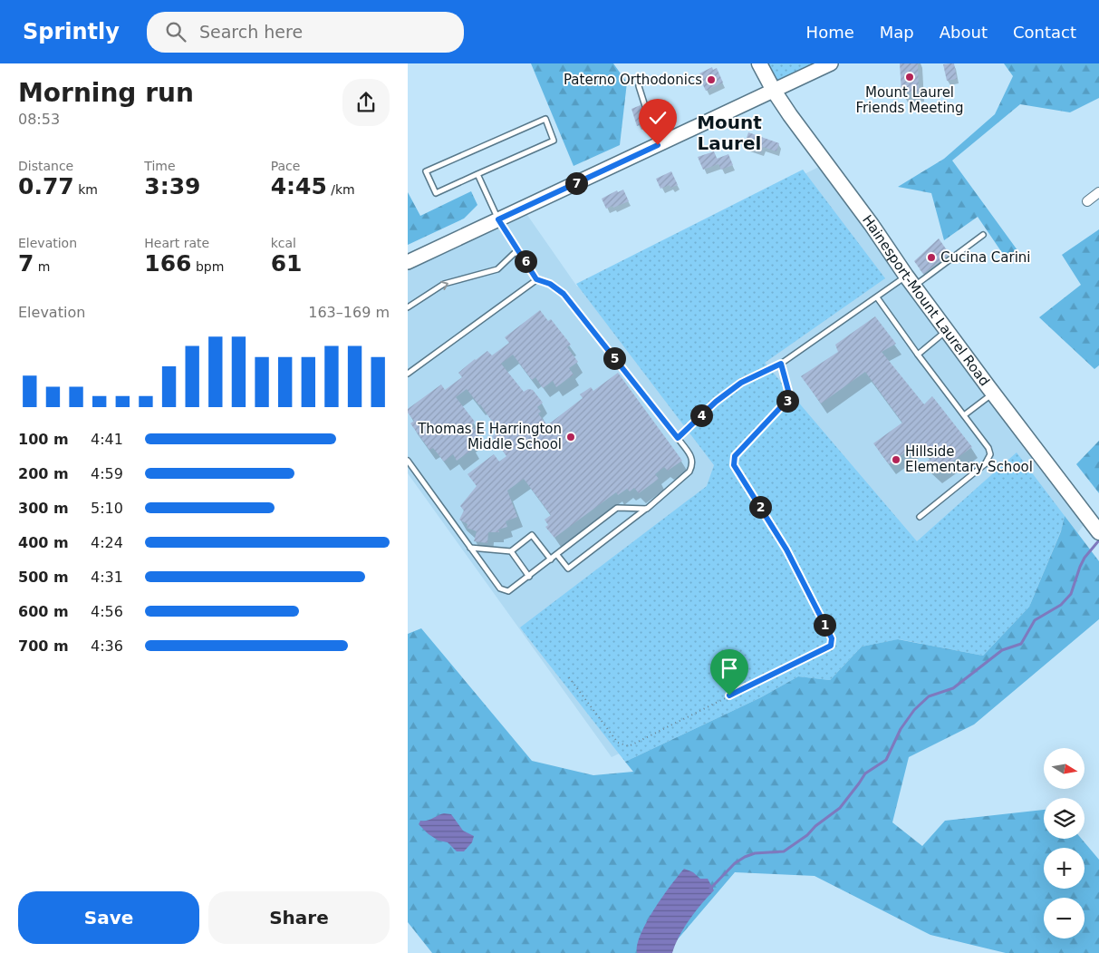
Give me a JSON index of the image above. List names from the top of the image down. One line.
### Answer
{"streets":{"main road":["Hainesport-Mount Laurel Road"]},"districts":["Mount Laurel"],"places":["Mount Laurel Friends Meeting","Paterno Orthodonics","Cucina Carini","Thomas E Harrington Middle School","Hillside Elementary School"],"north":"right","page":{"header":"Sprintly","search":"Search here","nav":["Home","Map","About","Contact"],"heading":["Morning run","08:53"],"stats":[["Distance","0.77 km"],["Time","3:39"],["Pace","4:45 /km"],["Elevation","7 m"],["Heart rate","166 bpm"],["kcal","61"]],"pins":["7","6","5","3","4","2","1"],"chart":["Elevation","163–169 m"],"list":[{"name":"100 m","note":"4:41"},{"name":"200 m","note":"4:59"},{"name":"300 m","note":"5:10"},{"name":"400 m","note":"4:24"},{"name":"500 m","note":"4:31"},{"name":"600 m","note":"4:56"},{"name":"700 m","note":"4:36"}],"map_buttons":["+","−"],"buttons":["Save","Share"]}}
